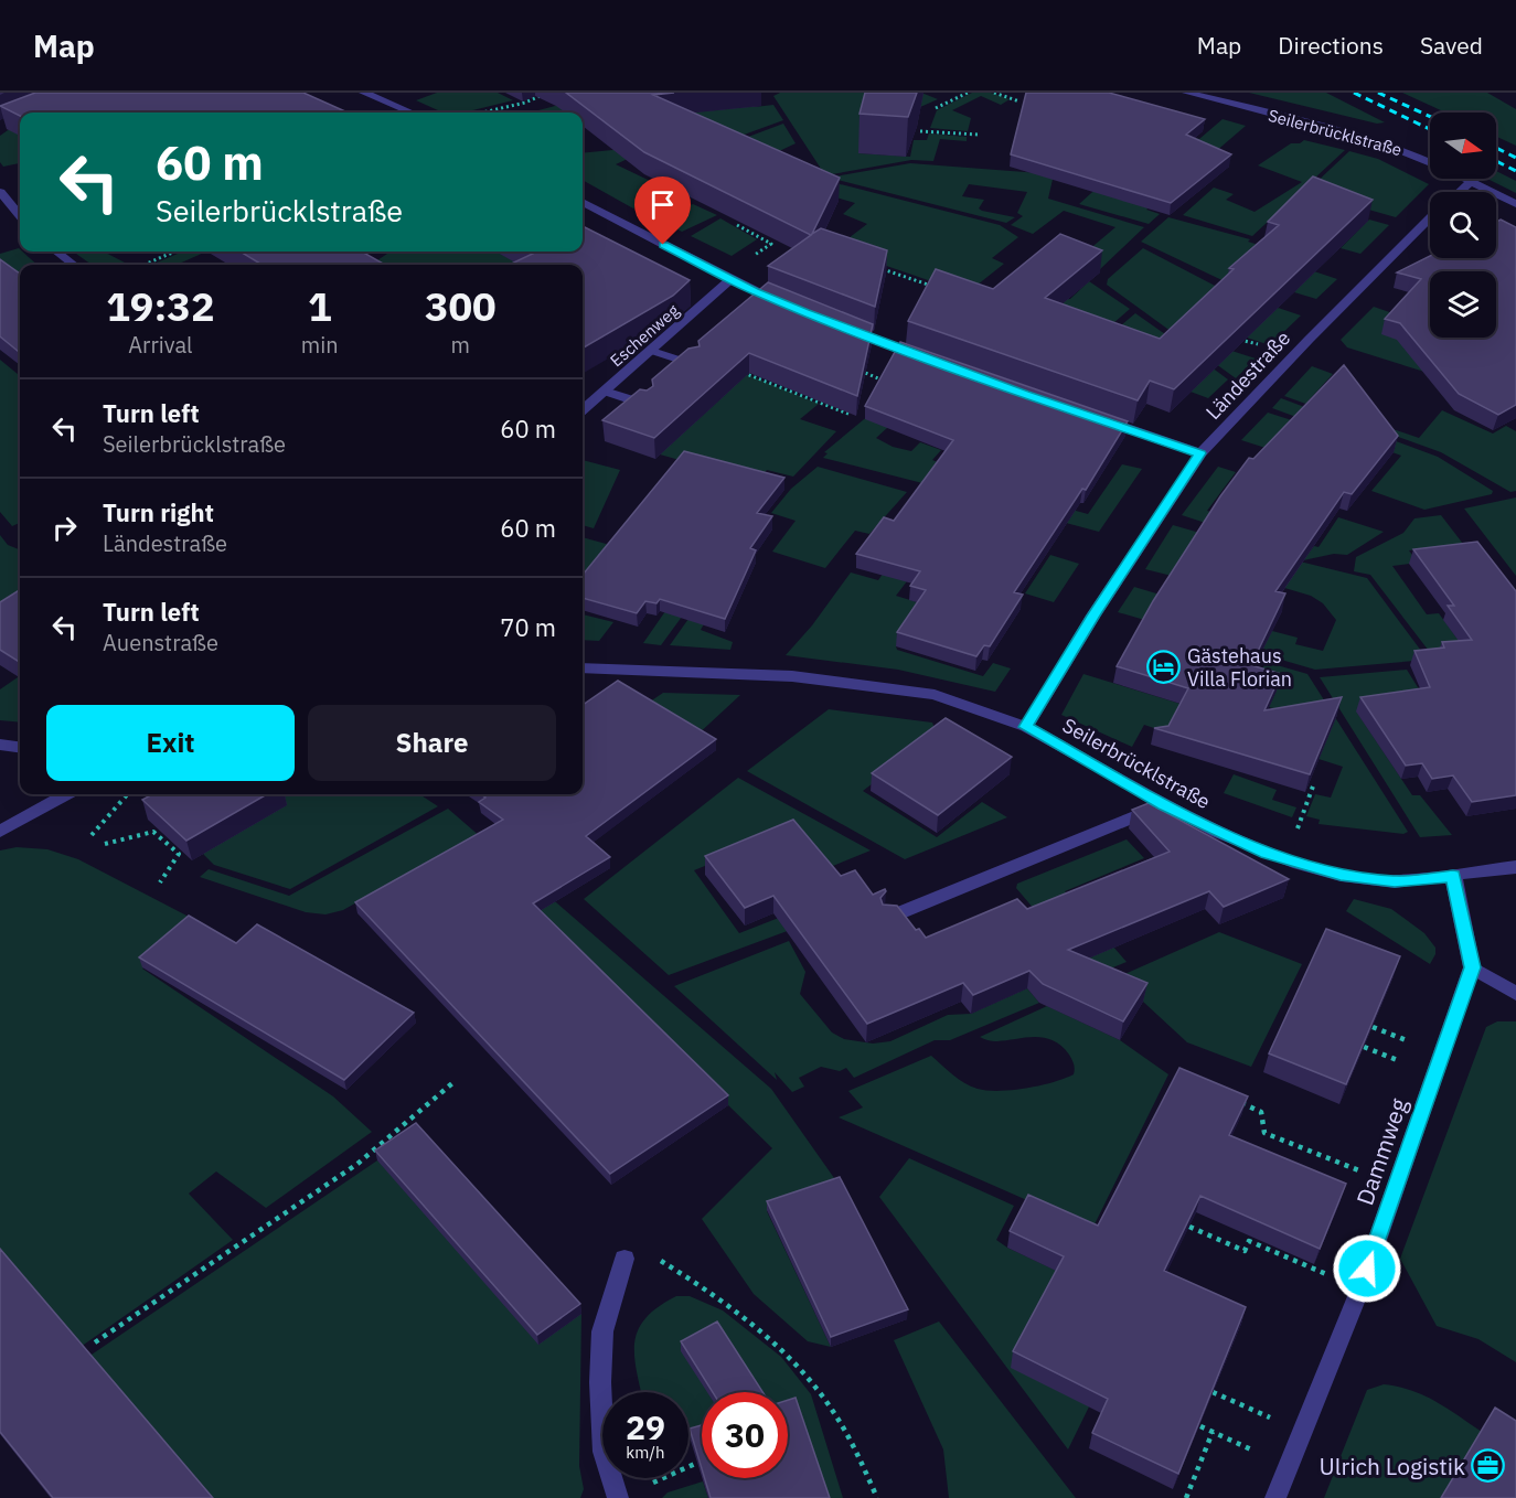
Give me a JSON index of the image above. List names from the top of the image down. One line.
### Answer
{"streets":{"street":["Seilerbrücklstraße","Eschenweg","Ländestraße","Dammweg"]},"crossings":[["Seilerbrücklstraße","Ländestraße"]],"places":{"hotel":["Gästehaus Villa Florian"],"office":["Ulrich Logistik"]},"north":"right","page":{"header":"Map","nav":["Map","Directions","Saved"],"turn":["60 m","Seilerbrücklstraße"],"eta":["19:32","Arrival","1","min","300","m"],"list":[{"name":"Turn left","note":"Seilerbrücklstraße","value":"60 m"},{"name":"Turn right","note":"Ländestraße","value":"60 m"},{"name":"Turn left","note":"Auenstraße","value":"70 m"}],"buttons":["Exit","Share"],"speed":"29 km/h","limit":"30"}}
